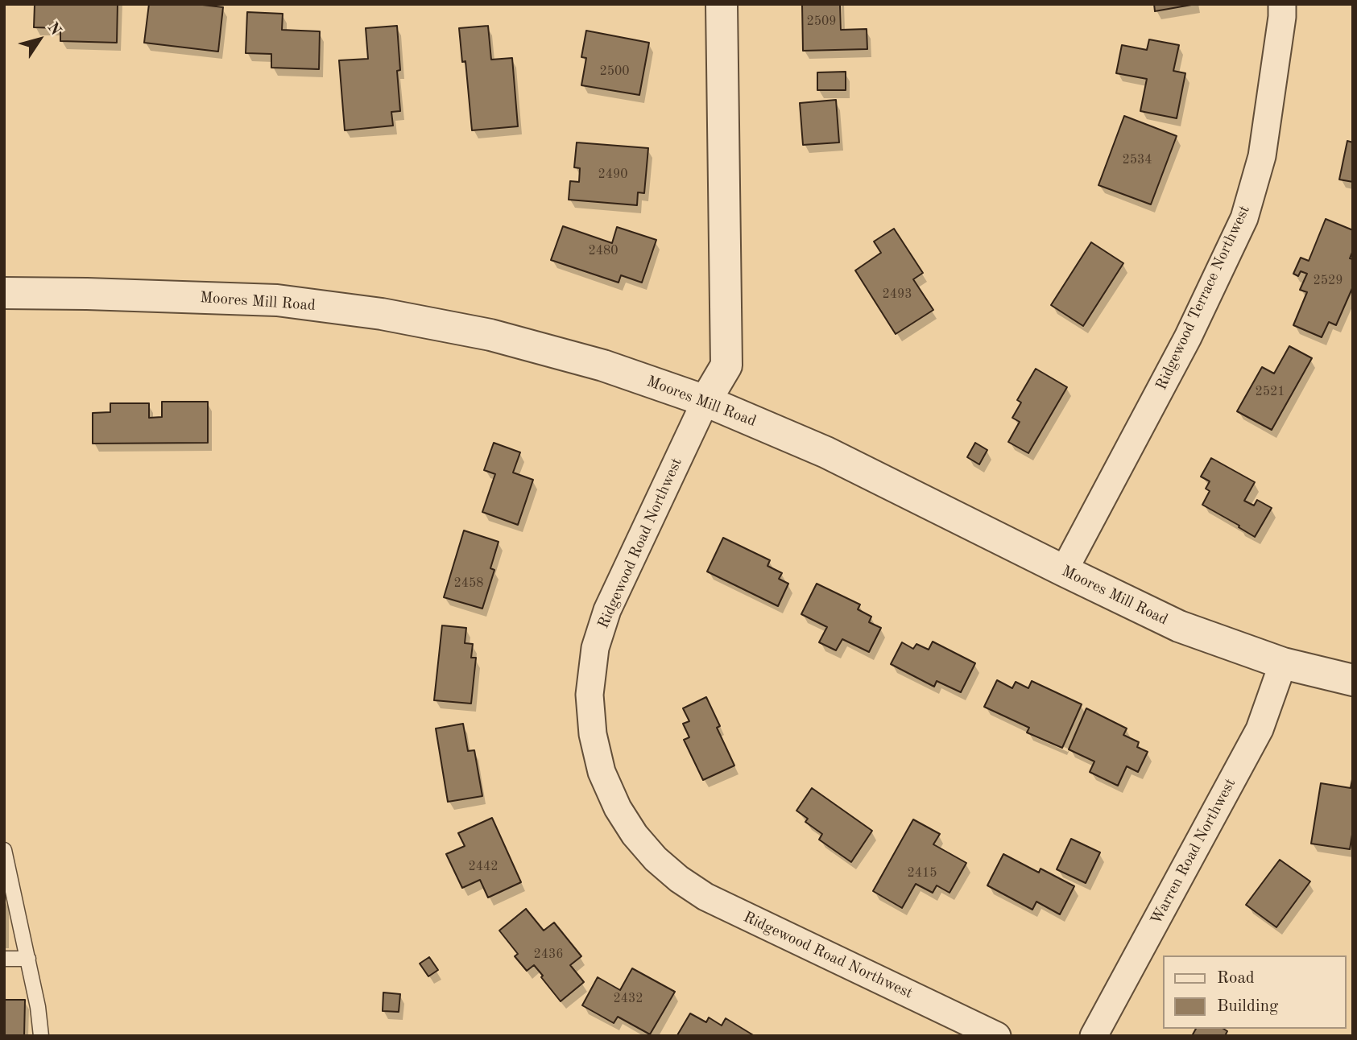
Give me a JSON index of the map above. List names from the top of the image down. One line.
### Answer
{"streets":{"street":["Ridgewood Terrace Northwest","Moores Mill Road","Ridgewood Road Northwest","Warren Road Northwest"]},"crossings":[["Ridgewood Terrace Northwest","Moores Mill Road"],["Moores Mill Road","Ridgewood Road Northwest"],["Moores Mill Road","Warren Road Northwest"]],"house_numbers":["2509","2500","2534","2490","2480","2529","2493","2521","2458","2442","2415","2436","2432"],"legend":["Road","Building"],"north":"top right"}
